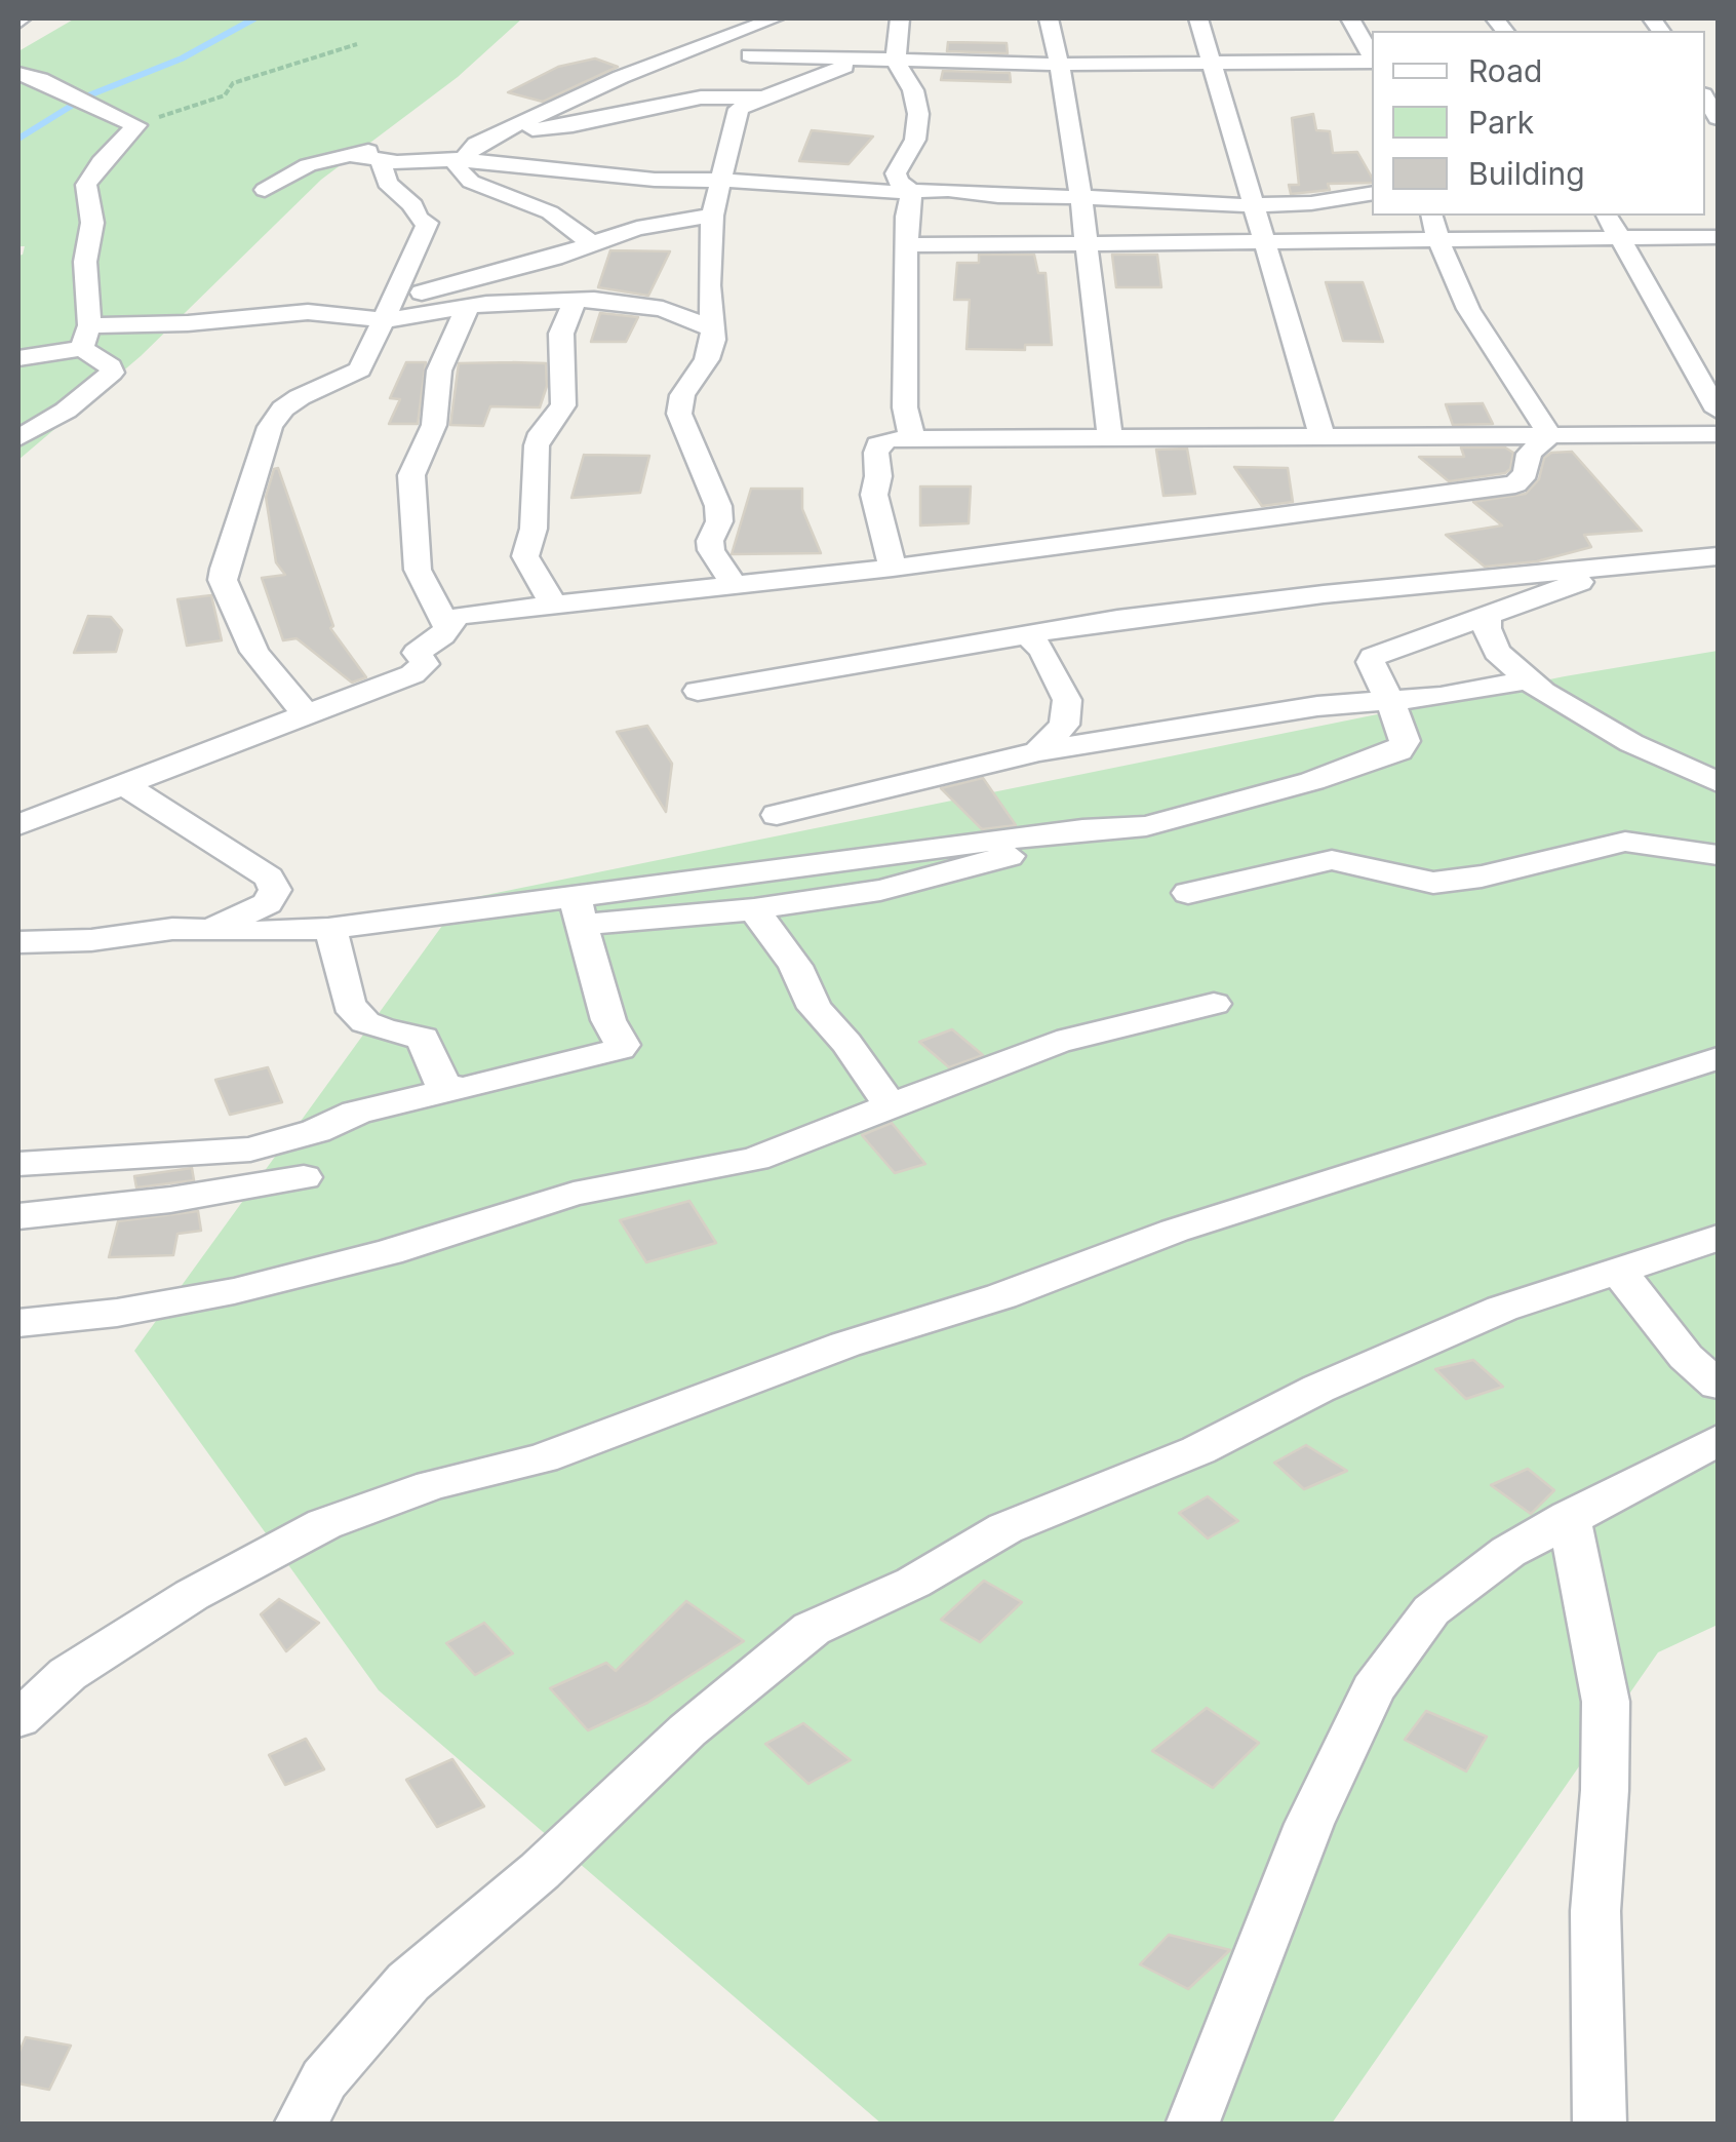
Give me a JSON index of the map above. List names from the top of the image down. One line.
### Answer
{"legend":["Road","Park","Building"]}
